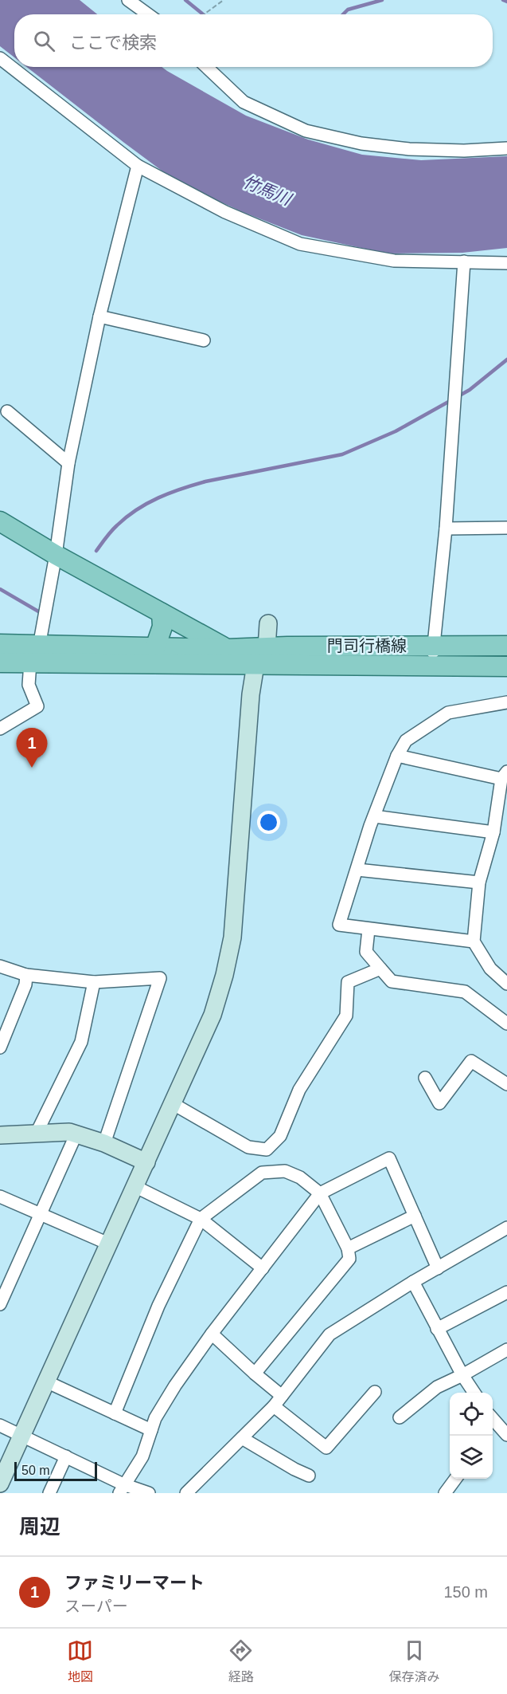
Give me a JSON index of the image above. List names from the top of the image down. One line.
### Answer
{"streets":{"main road":["門司行橋線"]},"water":["竹馬川"],"scale_bar":"50 m","page":{"search":"ここで検索","pins":"1","scale":"50 m","heading":"周辺","list":[{"mark":"1","name":"ファミリーマート","note":"スーパー","value":"150 m"}],"nav":["地図","経路","保存済み"]}}
